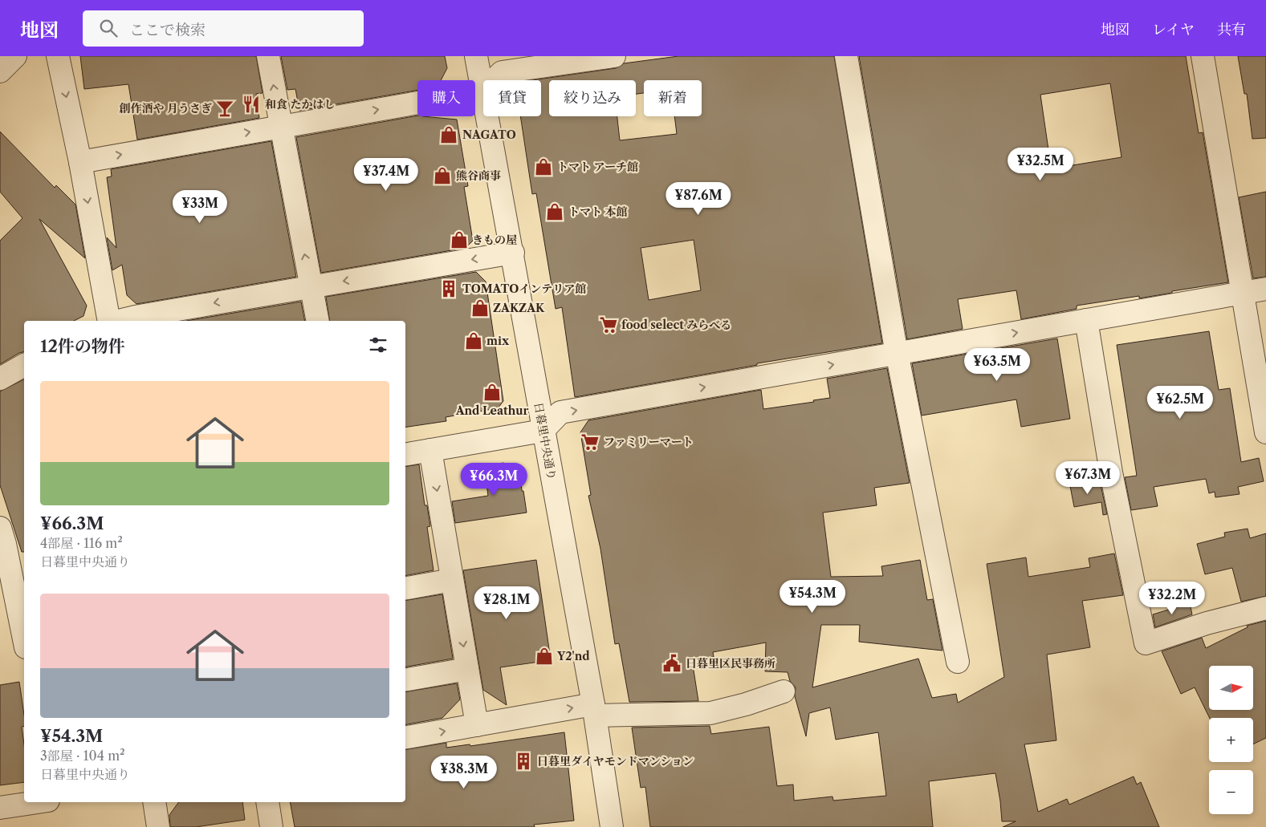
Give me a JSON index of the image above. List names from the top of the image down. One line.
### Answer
{"streets":{"street":["日暮里中央通り"]},"places":{"restaurant":["和食 たかはし"],"bar":["創作酒や 月うさぎ"],"shop":["NAGATO","トマト アーチ館","熊谷商事","トマト 本館","きもの屋","ZAKZAK","mix","And Leathur","Y2'nd"],"building":["TOMATOインテリア館","日暮里ダイヤモンドマンション"],"supermarket":["food select みらべる","ファミリーマート"],"public building":["日暮里区民事務所"]},"north":"right","page":{"header":"地図","search":"ここで検索","nav":["地図","レイヤ","共有"],"chip":["購入","賃貸","絞り込み","新着"],"price":["¥32.5M","¥37.4M","¥87.6M","¥33M","¥63.5M","¥62.5M","¥67.3M","¥66.3M","¥54.3M","¥32.2M","¥28.1M","¥38.3M"],"heading":"12件の物件","list":[{"name":"¥66.3M","note":"4部屋 · 116 m² · 日暮里中央通り"},{"name":"¥54.3M","note":"3部屋 · 104 m² · 日暮里中央通り"}],"map_buttons":["+","−"]}}
